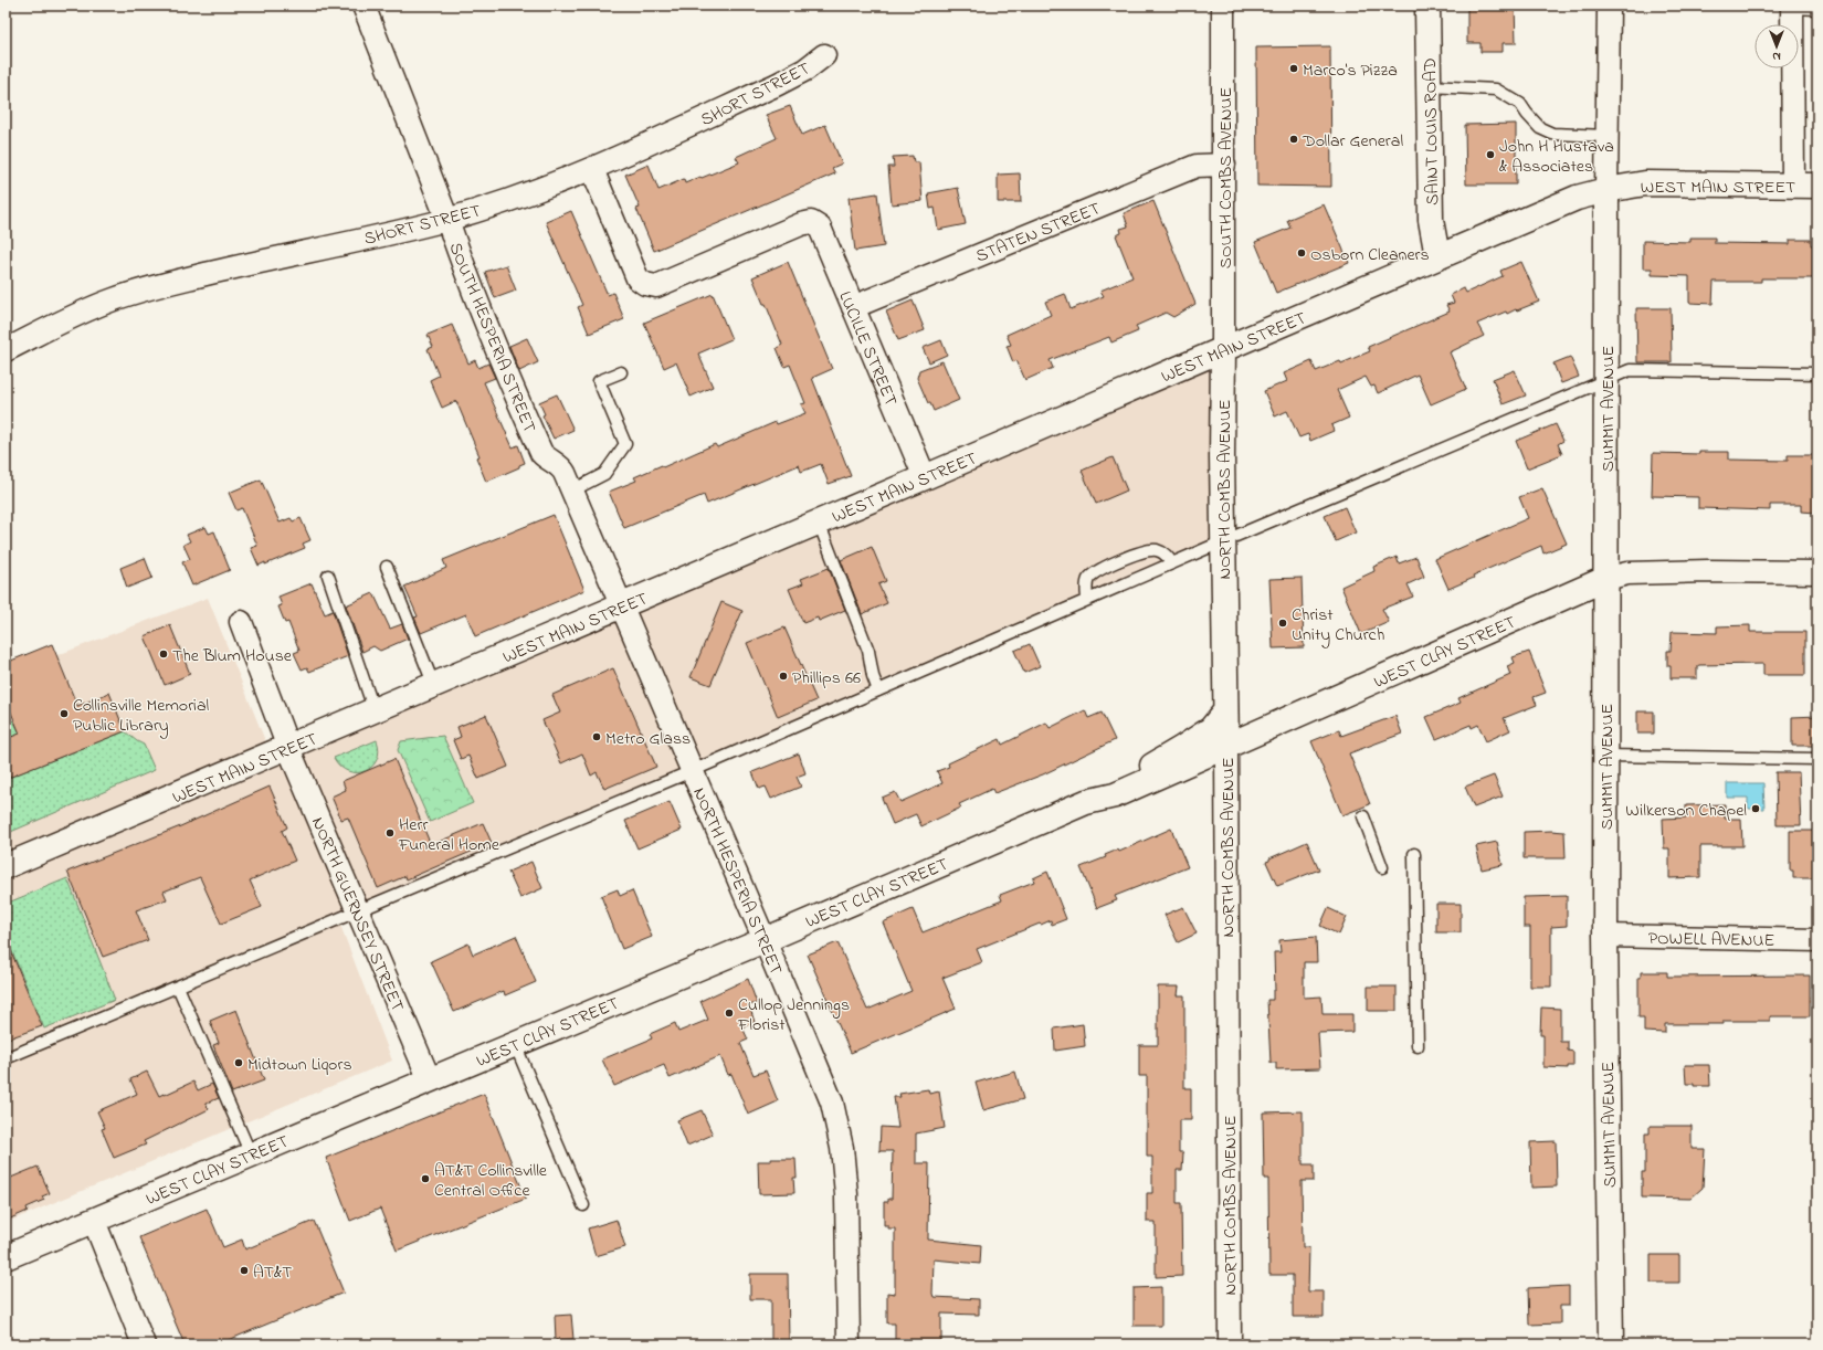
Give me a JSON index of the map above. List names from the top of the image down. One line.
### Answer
{"streets":{"main road":["SAINT LOUIS ROAD","WEST MAIN STREET","SUMMIT AVENUE","NORTH COMBS AVENUE","WEST CLAY STREET"],"street":["SHORT STREET","SOUTH COMBS AVENUE","STATEN STREET","SOUTH HESPERIA STREET","LUCILLE STREET","NORTH HESPERIA STREET","NORTH GUERNSEY STREET","POWELL AVENUE"]},"crossings":[["SHORT STREET","SOUTH HESPERIA STREET"],["SHORT STREET","LUCILLE STREET"],["SAINT LOUIS ROAD","WEST MAIN STREET"],["SOUTH COMBS AVENUE","WEST MAIN STREET"],["SOUTH COMBS AVENUE","STATEN STREET"],["SOUTH COMBS AVENUE","NORTH COMBS AVENUE"],["WEST MAIN STREET","SOUTH HESPERIA STREET"],["WEST MAIN STREET","LUCILLE STREET"],["WEST MAIN STREET","SUMMIT AVENUE"],["WEST MAIN STREET","NORTH COMBS AVENUE"],["WEST MAIN STREET","NORTH HESPERIA STREET"],["WEST MAIN STREET","NORTH GUERNSEY STREET"],["STATEN STREET","LUCILLE STREET"],["SOUTH HESPERIA STREET","NORTH HESPERIA STREET"],["SUMMIT AVENUE","WEST CLAY STREET"],["SUMMIT AVENUE","POWELL AVENUE"],["NORTH COMBS AVENUE","WEST CLAY STREET"],["WEST CLAY STREET","NORTH HESPERIA STREET"],["WEST CLAY STREET","NORTH GUERNSEY STREET"]],"places":["Marco's Pizza","Dollar General","John H Hustava & Associates","Osborn Cleaners","Christ Unity Church","The Blum House","Phillips 66","Collinsville Memorial Public Library","Metro Glass","Wilkerson Chapel","Herr Funeral Home","Cullop Jennings Florist","Midtown Liqors","AT&T Collinsville Central Office","AT&T"],"north":"bottom"}
